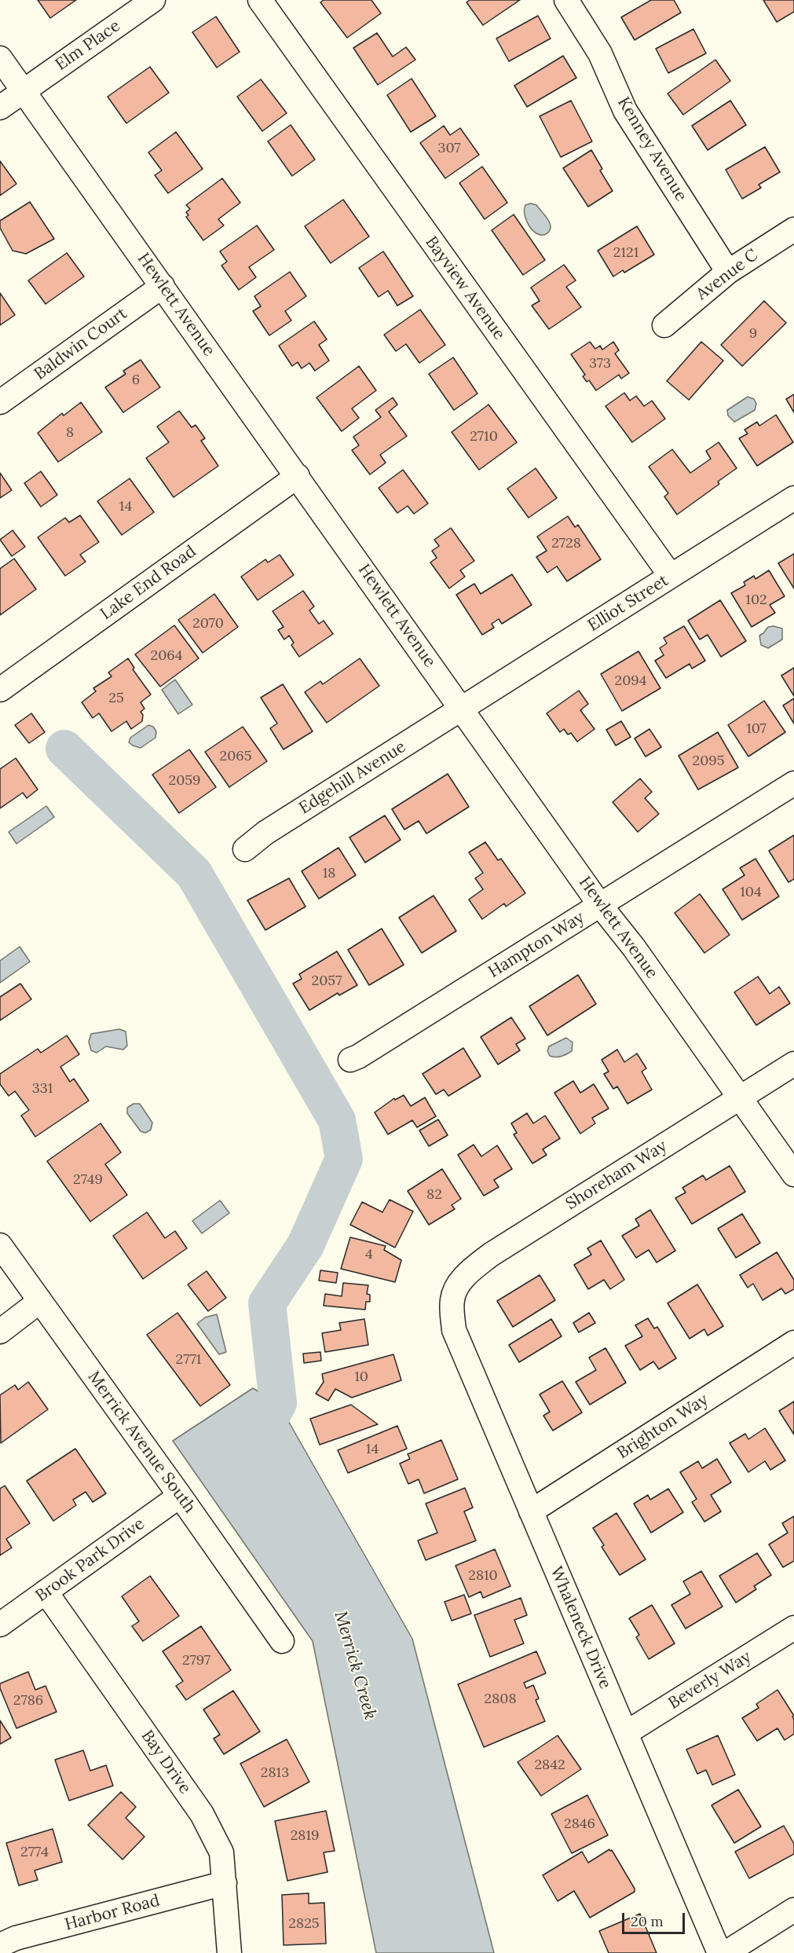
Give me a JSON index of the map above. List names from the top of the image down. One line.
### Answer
{"streets":{"street":["Elm Place","Kenney Avenue","Avenue C","Bayview Avenue","Hewlett Avenue","Baldwin Court","Lake End Road","Elliot Street","Edgehill Avenue","Hampton Way","Shoreham Way","Brighton Way","Merrick Avenue South","Brook Park Drive","Whaleneck Drive","Beverly Way","Bay Drive","Harbor Road"]},"crossings":[["Elm Place","Hewlett Avenue"],["Kenney Avenue","Avenue C"],["Bayview Avenue","Elliot Street"],["Hewlett Avenue","Baldwin Court"],["Hewlett Avenue","Lake End Road"],["Hewlett Avenue","Elliot Street"],["Hewlett Avenue","Edgehill Avenue"],["Hewlett Avenue","Hampton Way"],["Hewlett Avenue","Shoreham Way"],["Elliot Street","Edgehill Avenue"],["Shoreham Way","Whaleneck Drive"],["Brighton Way","Whaleneck Drive"],["Merrick Avenue South","Brook Park Drive"],["Brook Park Drive","Bay Drive"],["Whaleneck Drive","Beverly Way"],["Bay Drive","Harbor Road"]],"water":["Merrick Creek"],"house_numbers":["307","2121","9","373","6","8","2710","14","2728","102","2070","2064","2094","25","107","2065","2095","2059","18","104","2057","331","2749","82","4","2771","10","14","2810","2797","2808","2786","2842","2813","2846","2819","2774","2825"],"scale_bar":"20 m"}
